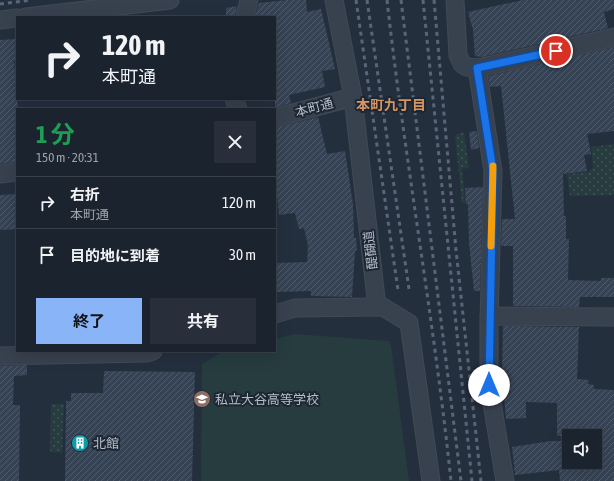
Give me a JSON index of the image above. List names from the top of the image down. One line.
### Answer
{"streets":{"street":["本町通","醍醐道"]},"crossings":[["本町通","醍醐道"]],"districts":["本町九丁目"],"places":{"school or university":["私立大谷高等学校"],"building":["北館"]},"page":{"turn":["120 m","本町通"],"heading":["1 分","150 m · 20:31"],"list":[{"name":"右折","note":"本町通","value":"120 m"},{"name":"目的地に到着","value":"30 m"}],"buttons":["終了","共有"]}}
